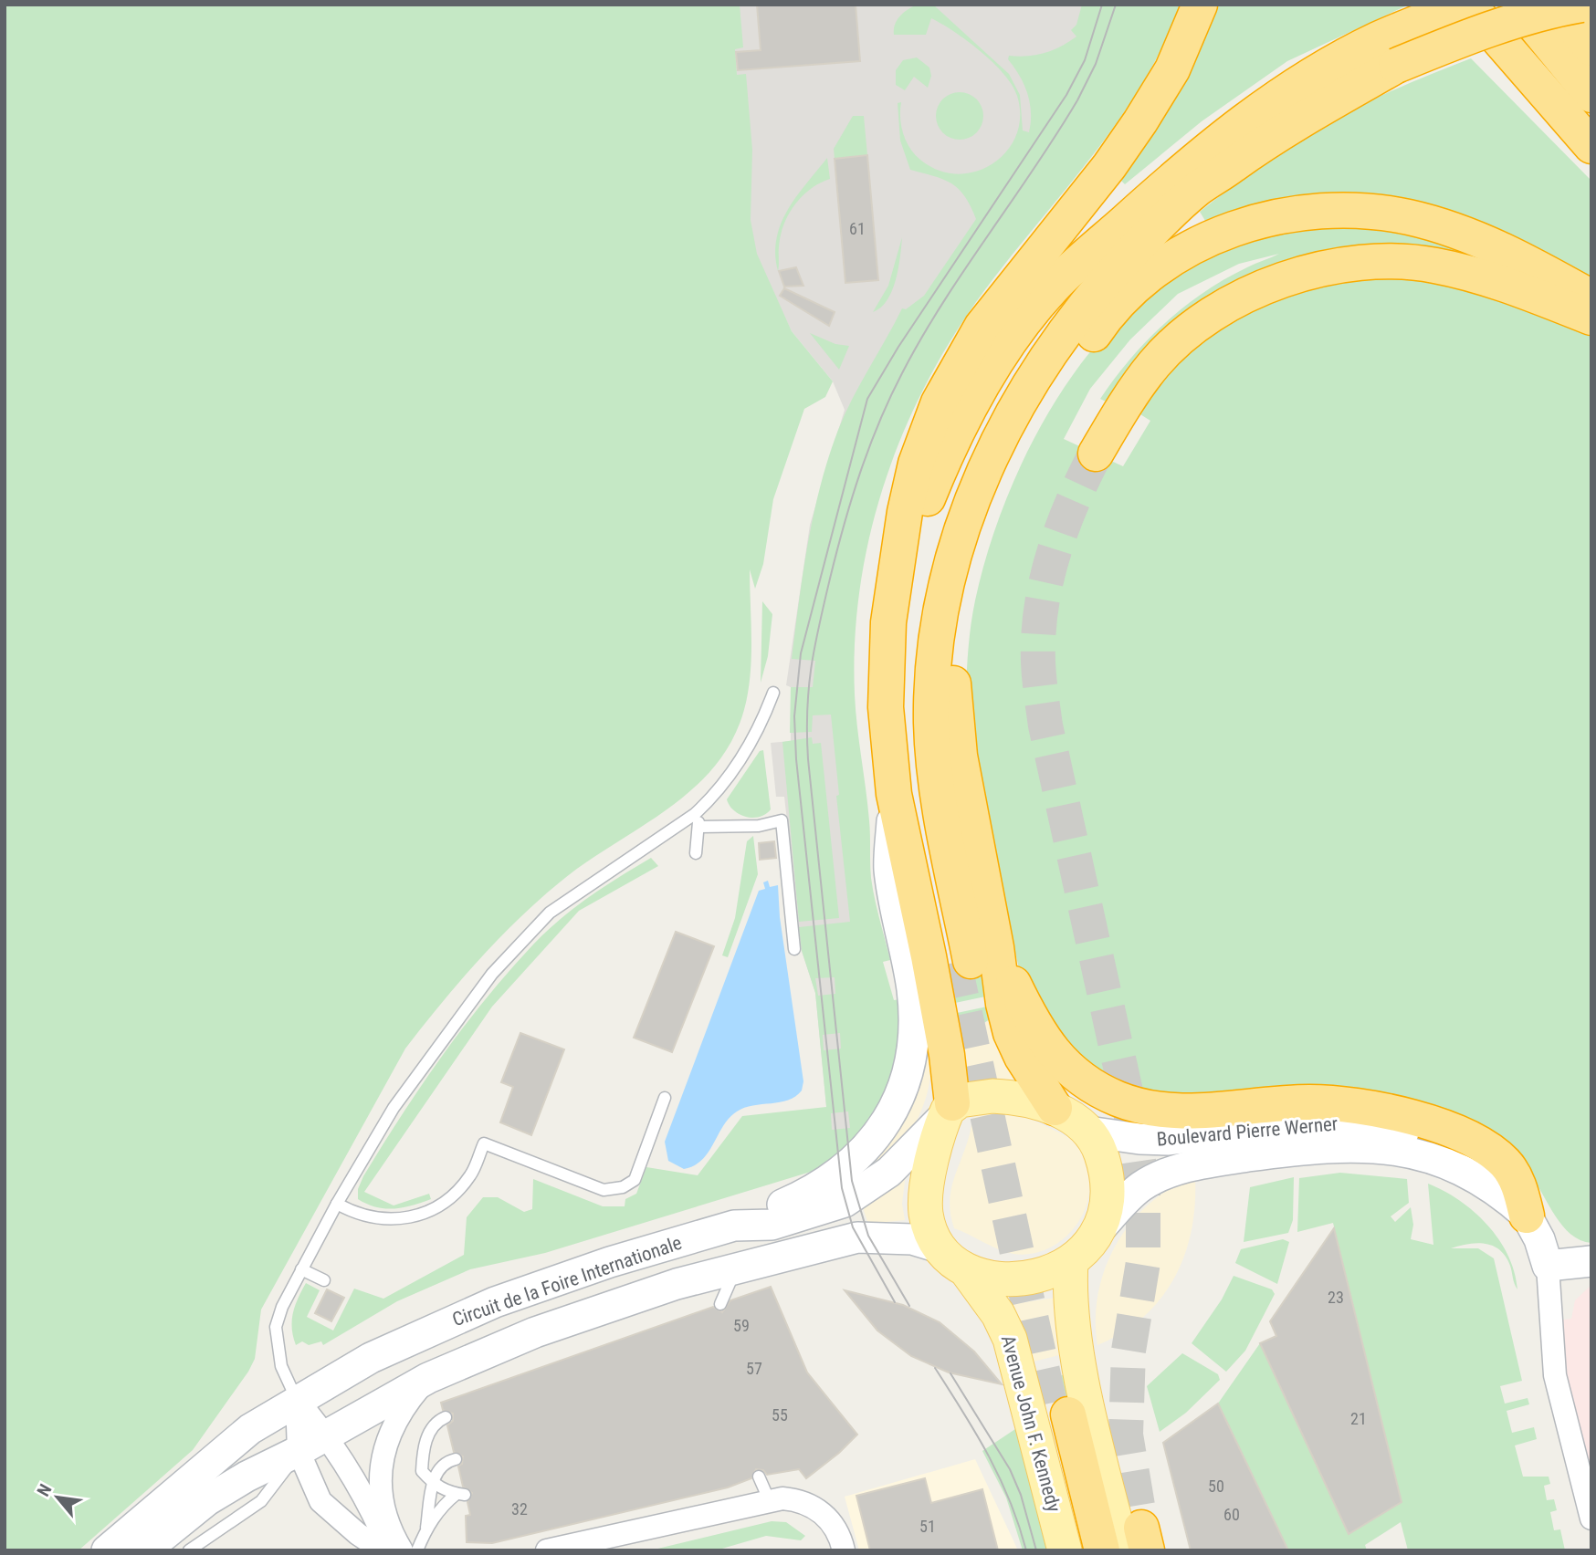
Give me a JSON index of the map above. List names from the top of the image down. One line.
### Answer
{"streets":{"main road":["Boulevard Pierre Werner","Circuit de la Foire Internationale","Avenue John F. Kennedy"]},"crossings":[["Boulevard Pierre Werner","Circuit de la Foire Internationale"],["Boulevard Pierre Werner","Avenue John F. Kennedy"],["Circuit de la Foire Internationale","Avenue John F. Kennedy"]],"house_numbers":["61","23","59","57","55","21","50","32","60","51"],"north":"top left"}
